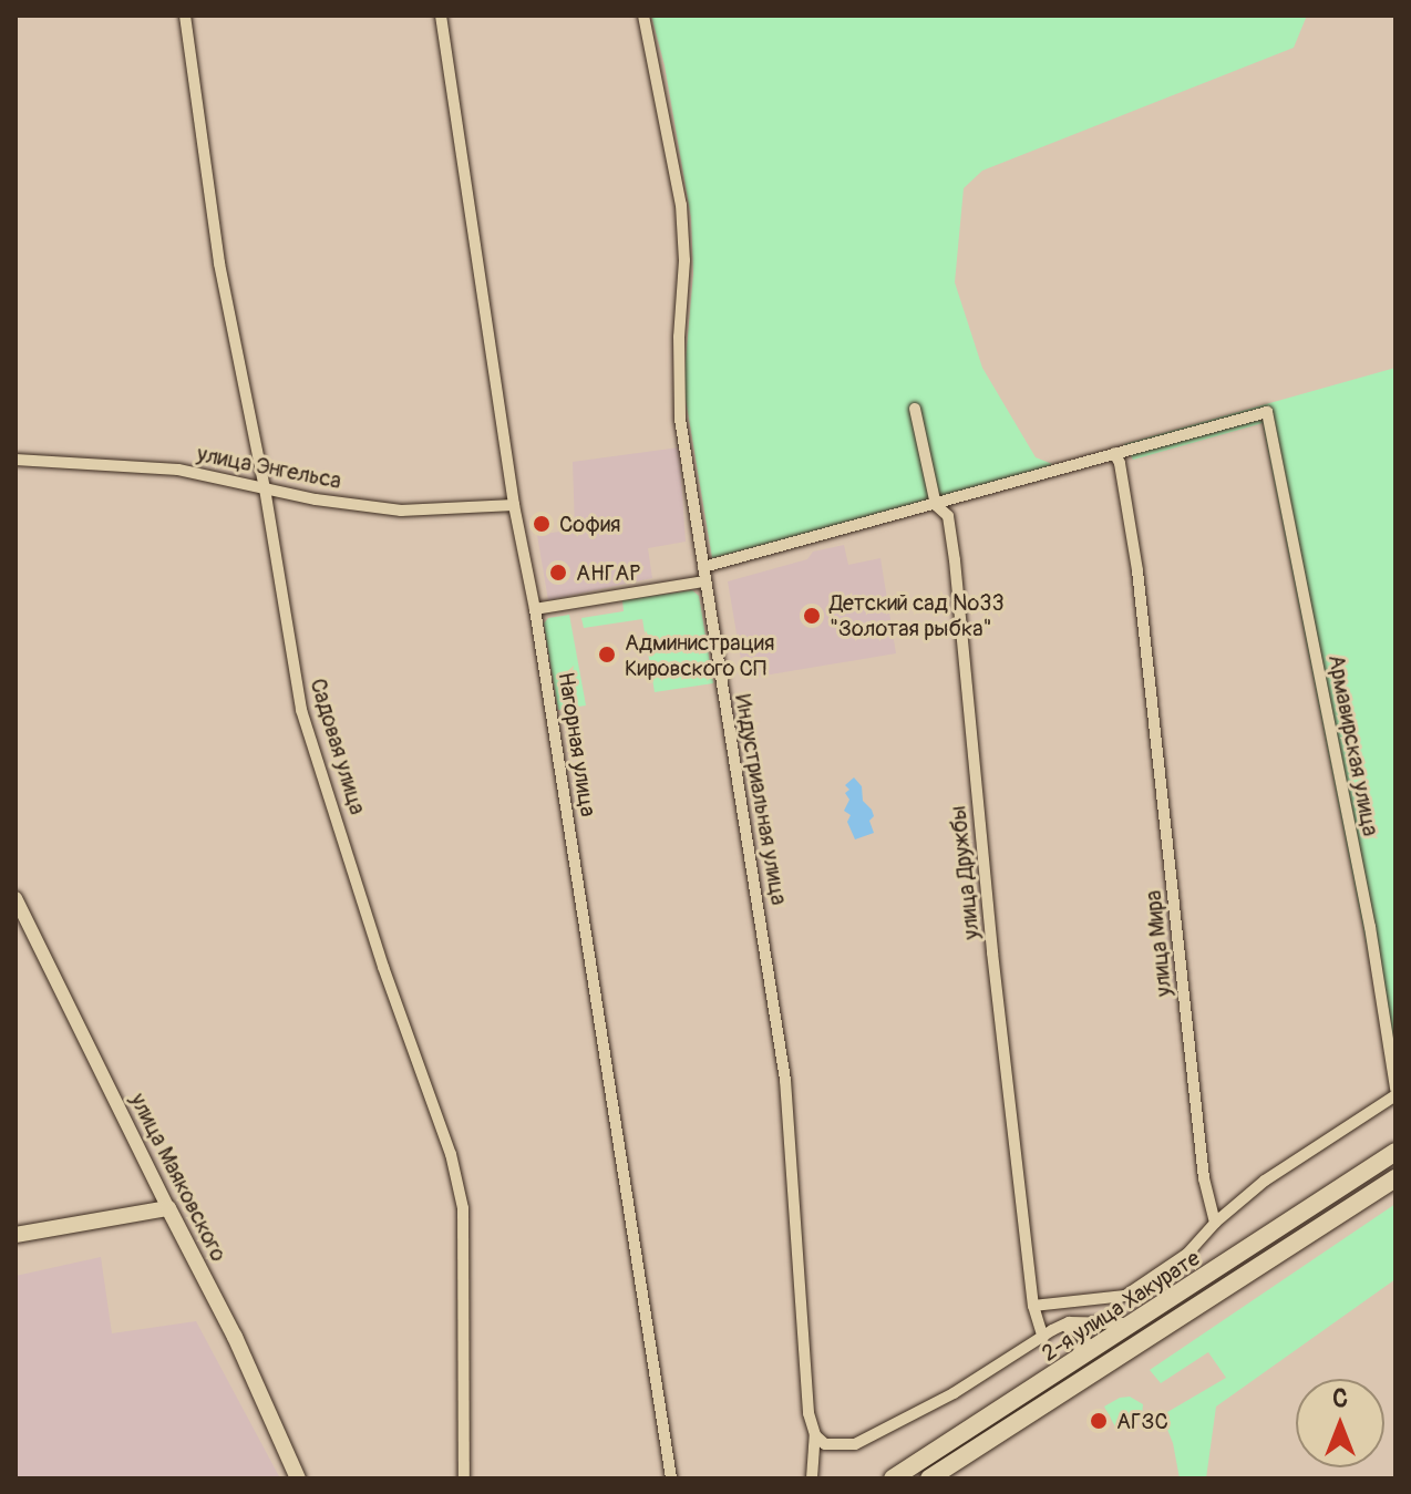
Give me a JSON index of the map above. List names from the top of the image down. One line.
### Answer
{"streets":{"main road":["улица Маяковского","2-я улица Хакурате"],"street":["улица Энгельса","Нагорная улица","Армавирская улица","Садовая улица","Индустриальная улица","улица Дружбы","улица Мира"]},"crossings":[["улица Энгельса","Нагорная улица"],["улица Энгельса","Садовая улица"],["Армавирская улица","улица Мира"]],"places":["София","АНГАР","Детский сад №33 \"Золотая рыбка\"","Администрация Кировского СП","АГЗС"],"north":"top"}
